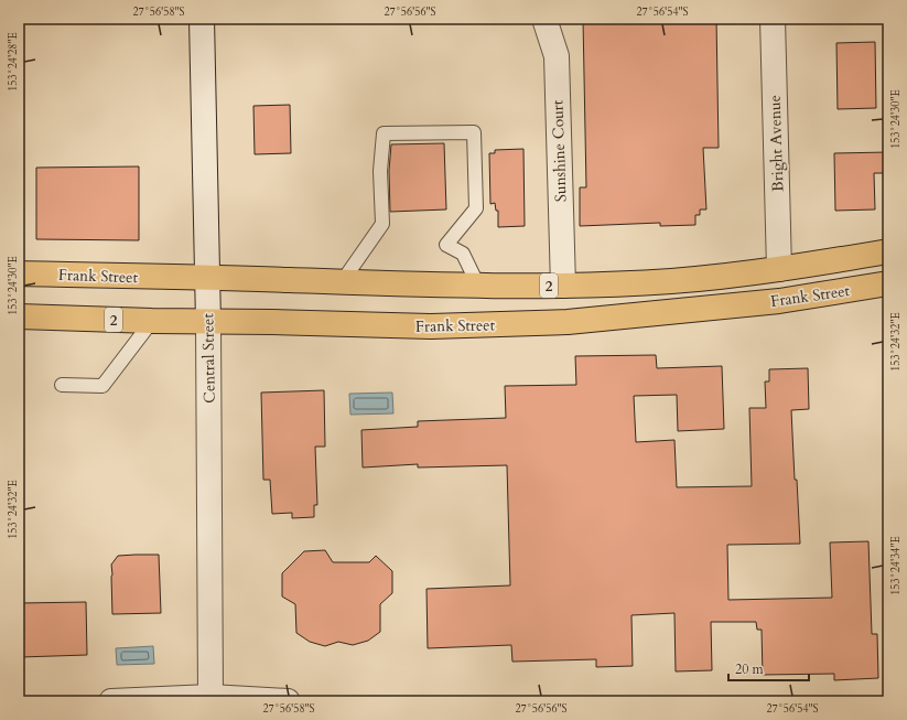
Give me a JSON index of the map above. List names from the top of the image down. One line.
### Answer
{"streets":{"highway":["Frank Street","2"],"street":["Bright Avenue","Sunshine Court","Central Street"]},"crossings":[["Bright Avenue","Frank Street"],["Sunshine Court","Frank Street"],["Frank Street","Central Street"]],"scale_bar":"20 m","coordinates":["27°56'58\"S","27°56'56\"S","27°56'54\"S","153°24'28\"E","153°24'30\"E","153°24'32\"E","153°24'34\"E"]}
